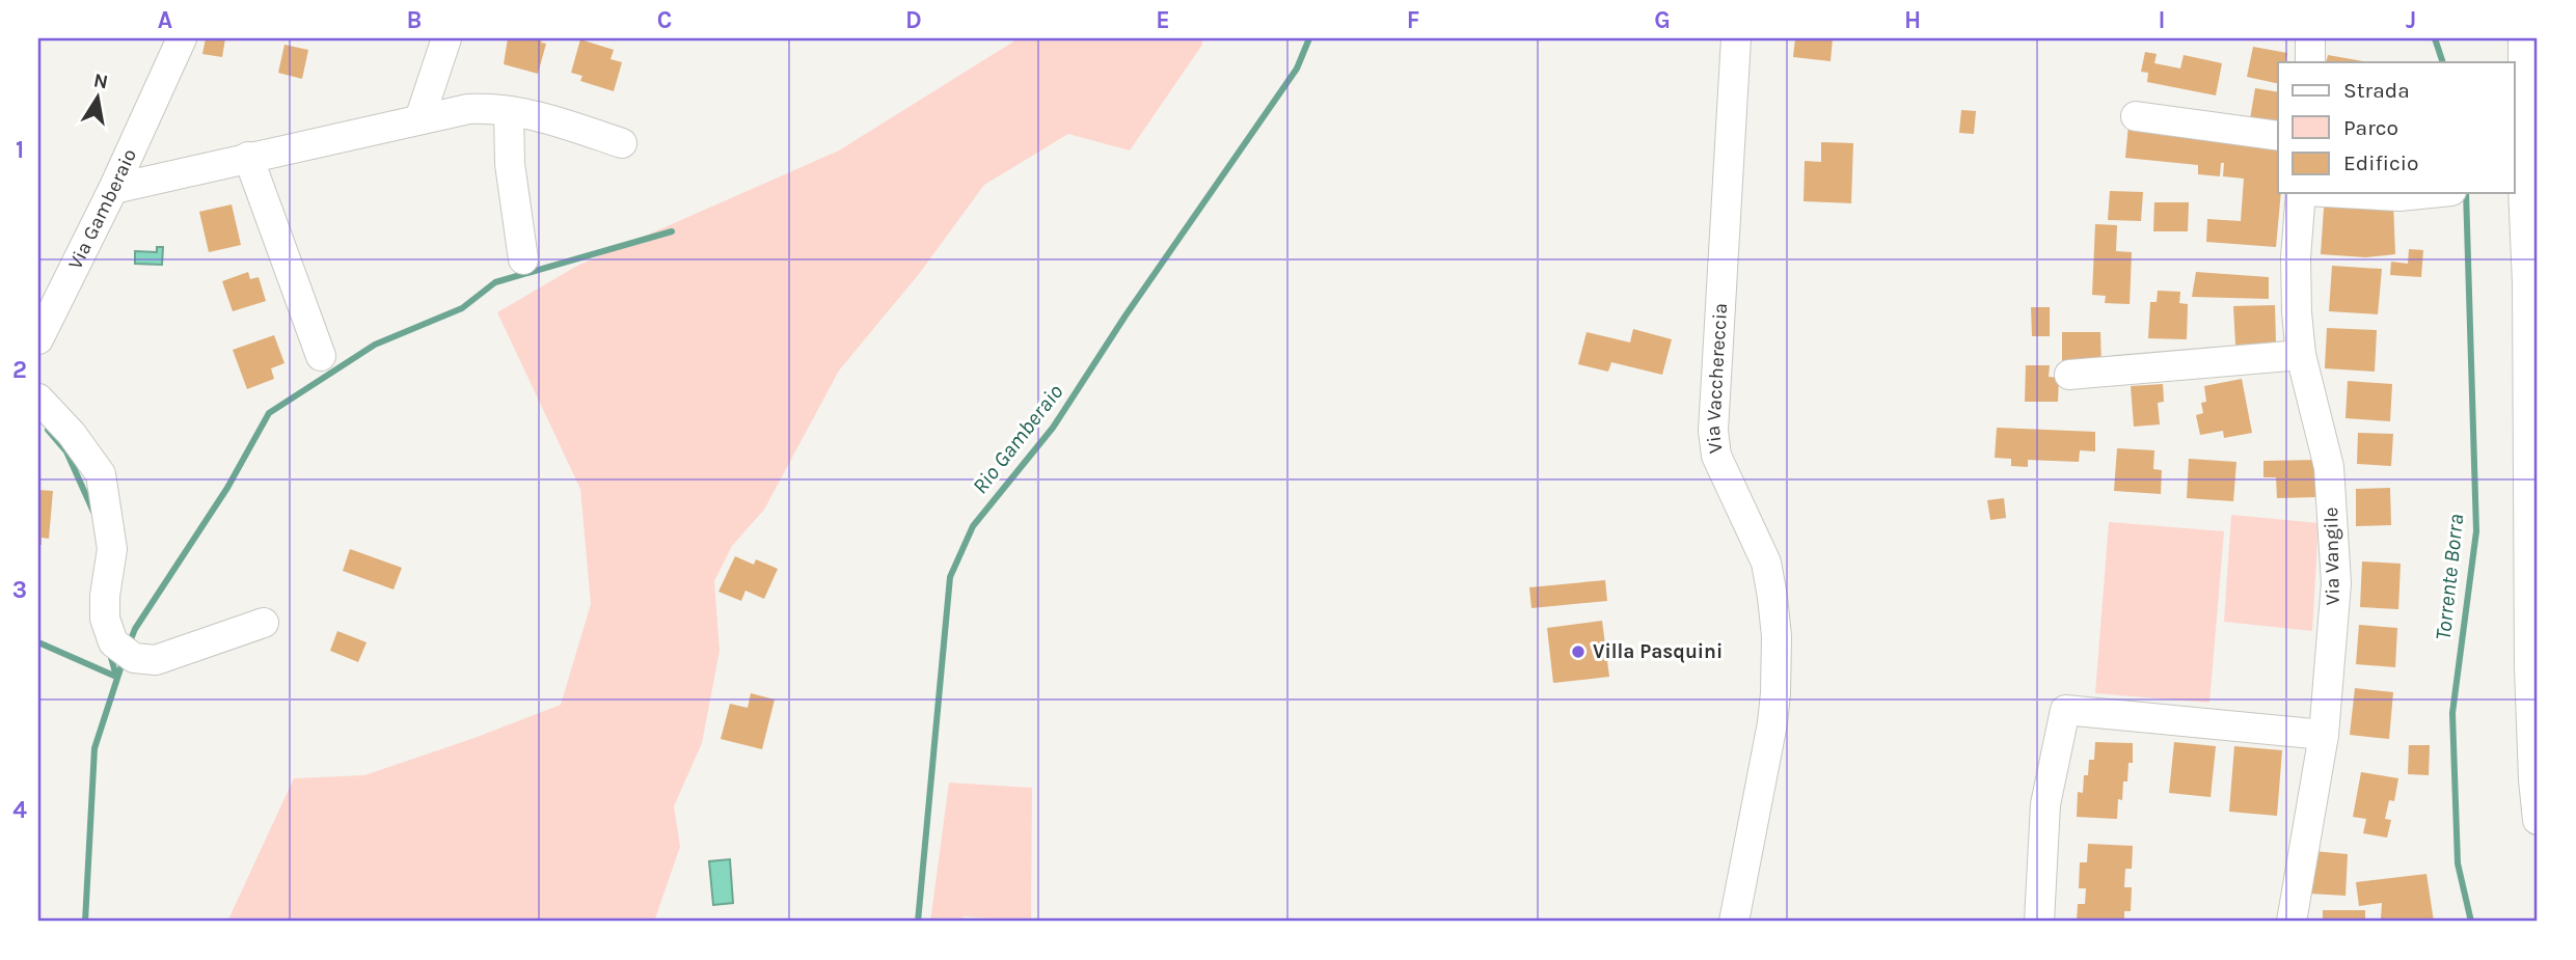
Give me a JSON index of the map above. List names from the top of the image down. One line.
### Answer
{"streets":{"street":["Via Gamberaio","Via Vacchereccia","Via Vangile"]},"water":["Rio Gamberaio","Torrente Borra"],"places":["Villa Pasquini"],"legend":["Strada","Parco","Edificio"],"north":"top","grid":{"columns":["A","B","C","D","E","F","G","H","I","J"],"rows":["1","2","3","4"]}}
